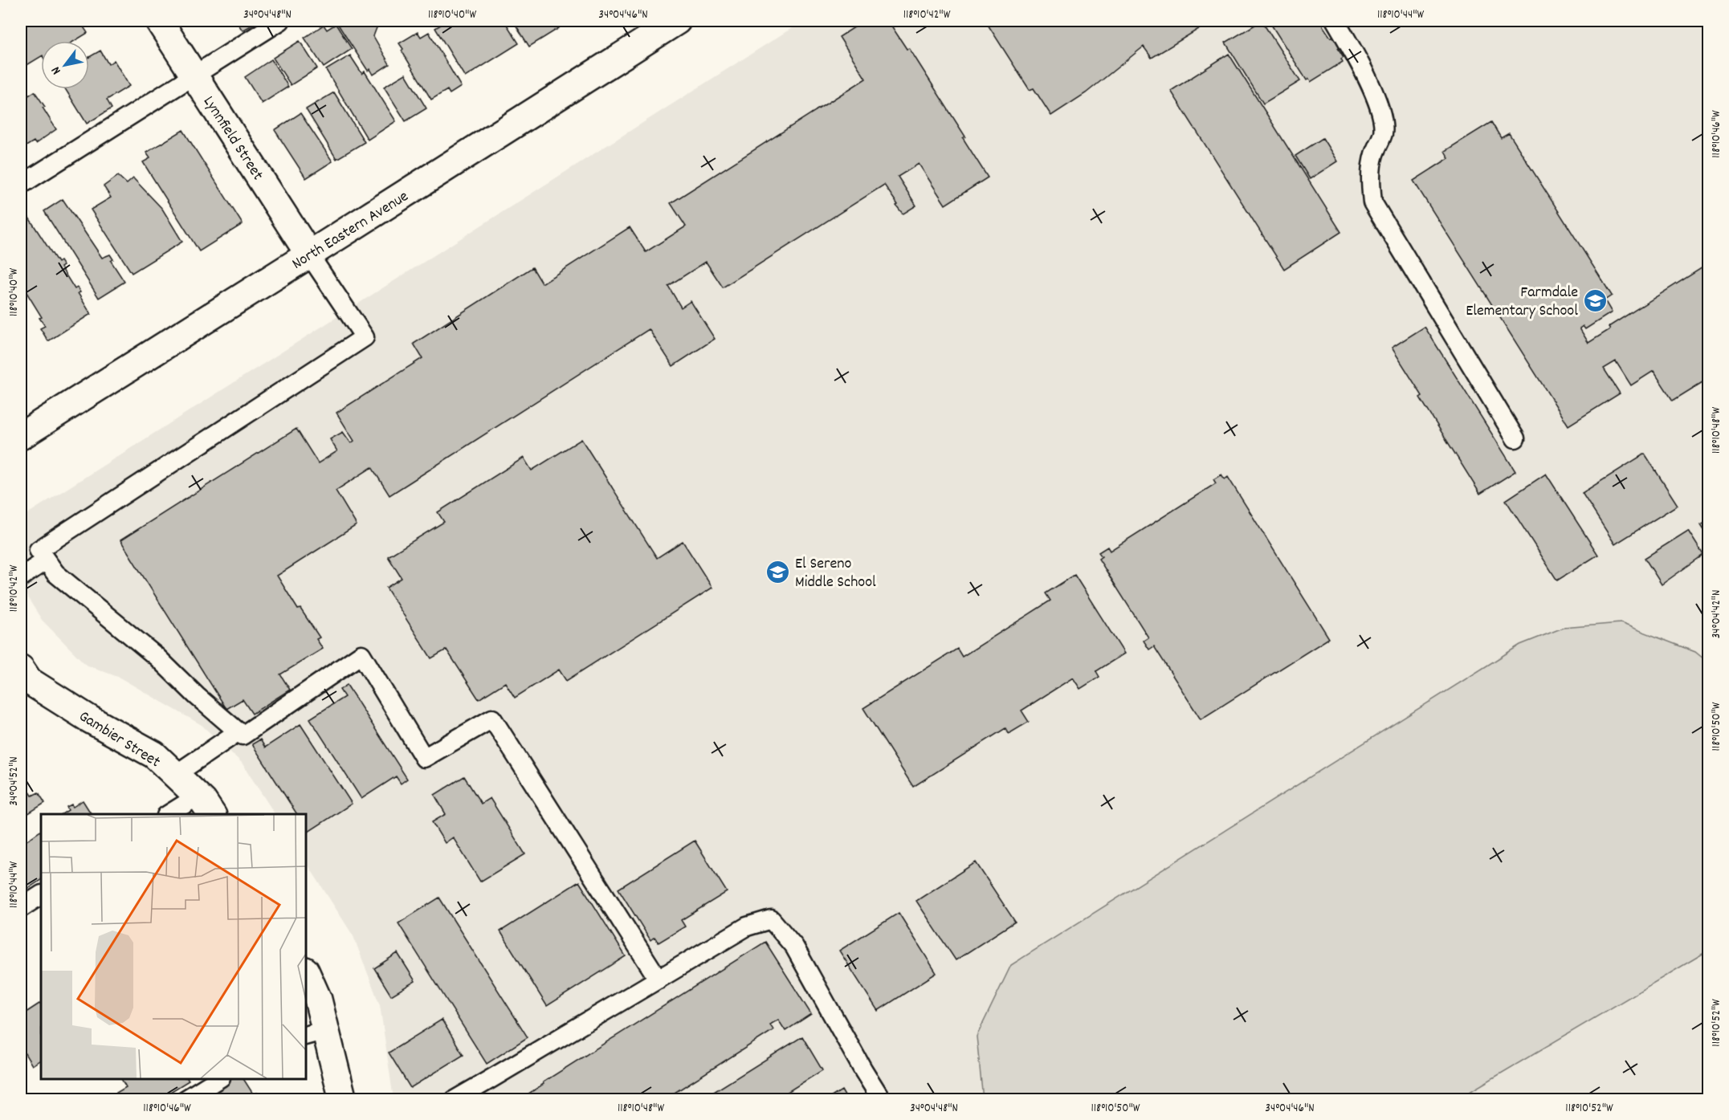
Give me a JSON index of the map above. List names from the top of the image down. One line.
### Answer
{"streets":{"main road":["Lynnfield Street","North Eastern Avenue","Gambier Street"]},"crossings":[["Lynnfield Street","North Eastern Avenue"]],"places":{"school or university":["Farmdale Elementary School","El Sereno Middle School"]},"north":"bottom left","coordinates":["34°04'48\"N","118°10'40\"W","34°04'46\"N","118°10'42\"W","118°10'44\"W","118°10'46\"W","118°10'48\"W","34°04'42\"N","118°10'50\"W","34°04'52\"N","118°10'52\"W"]}
